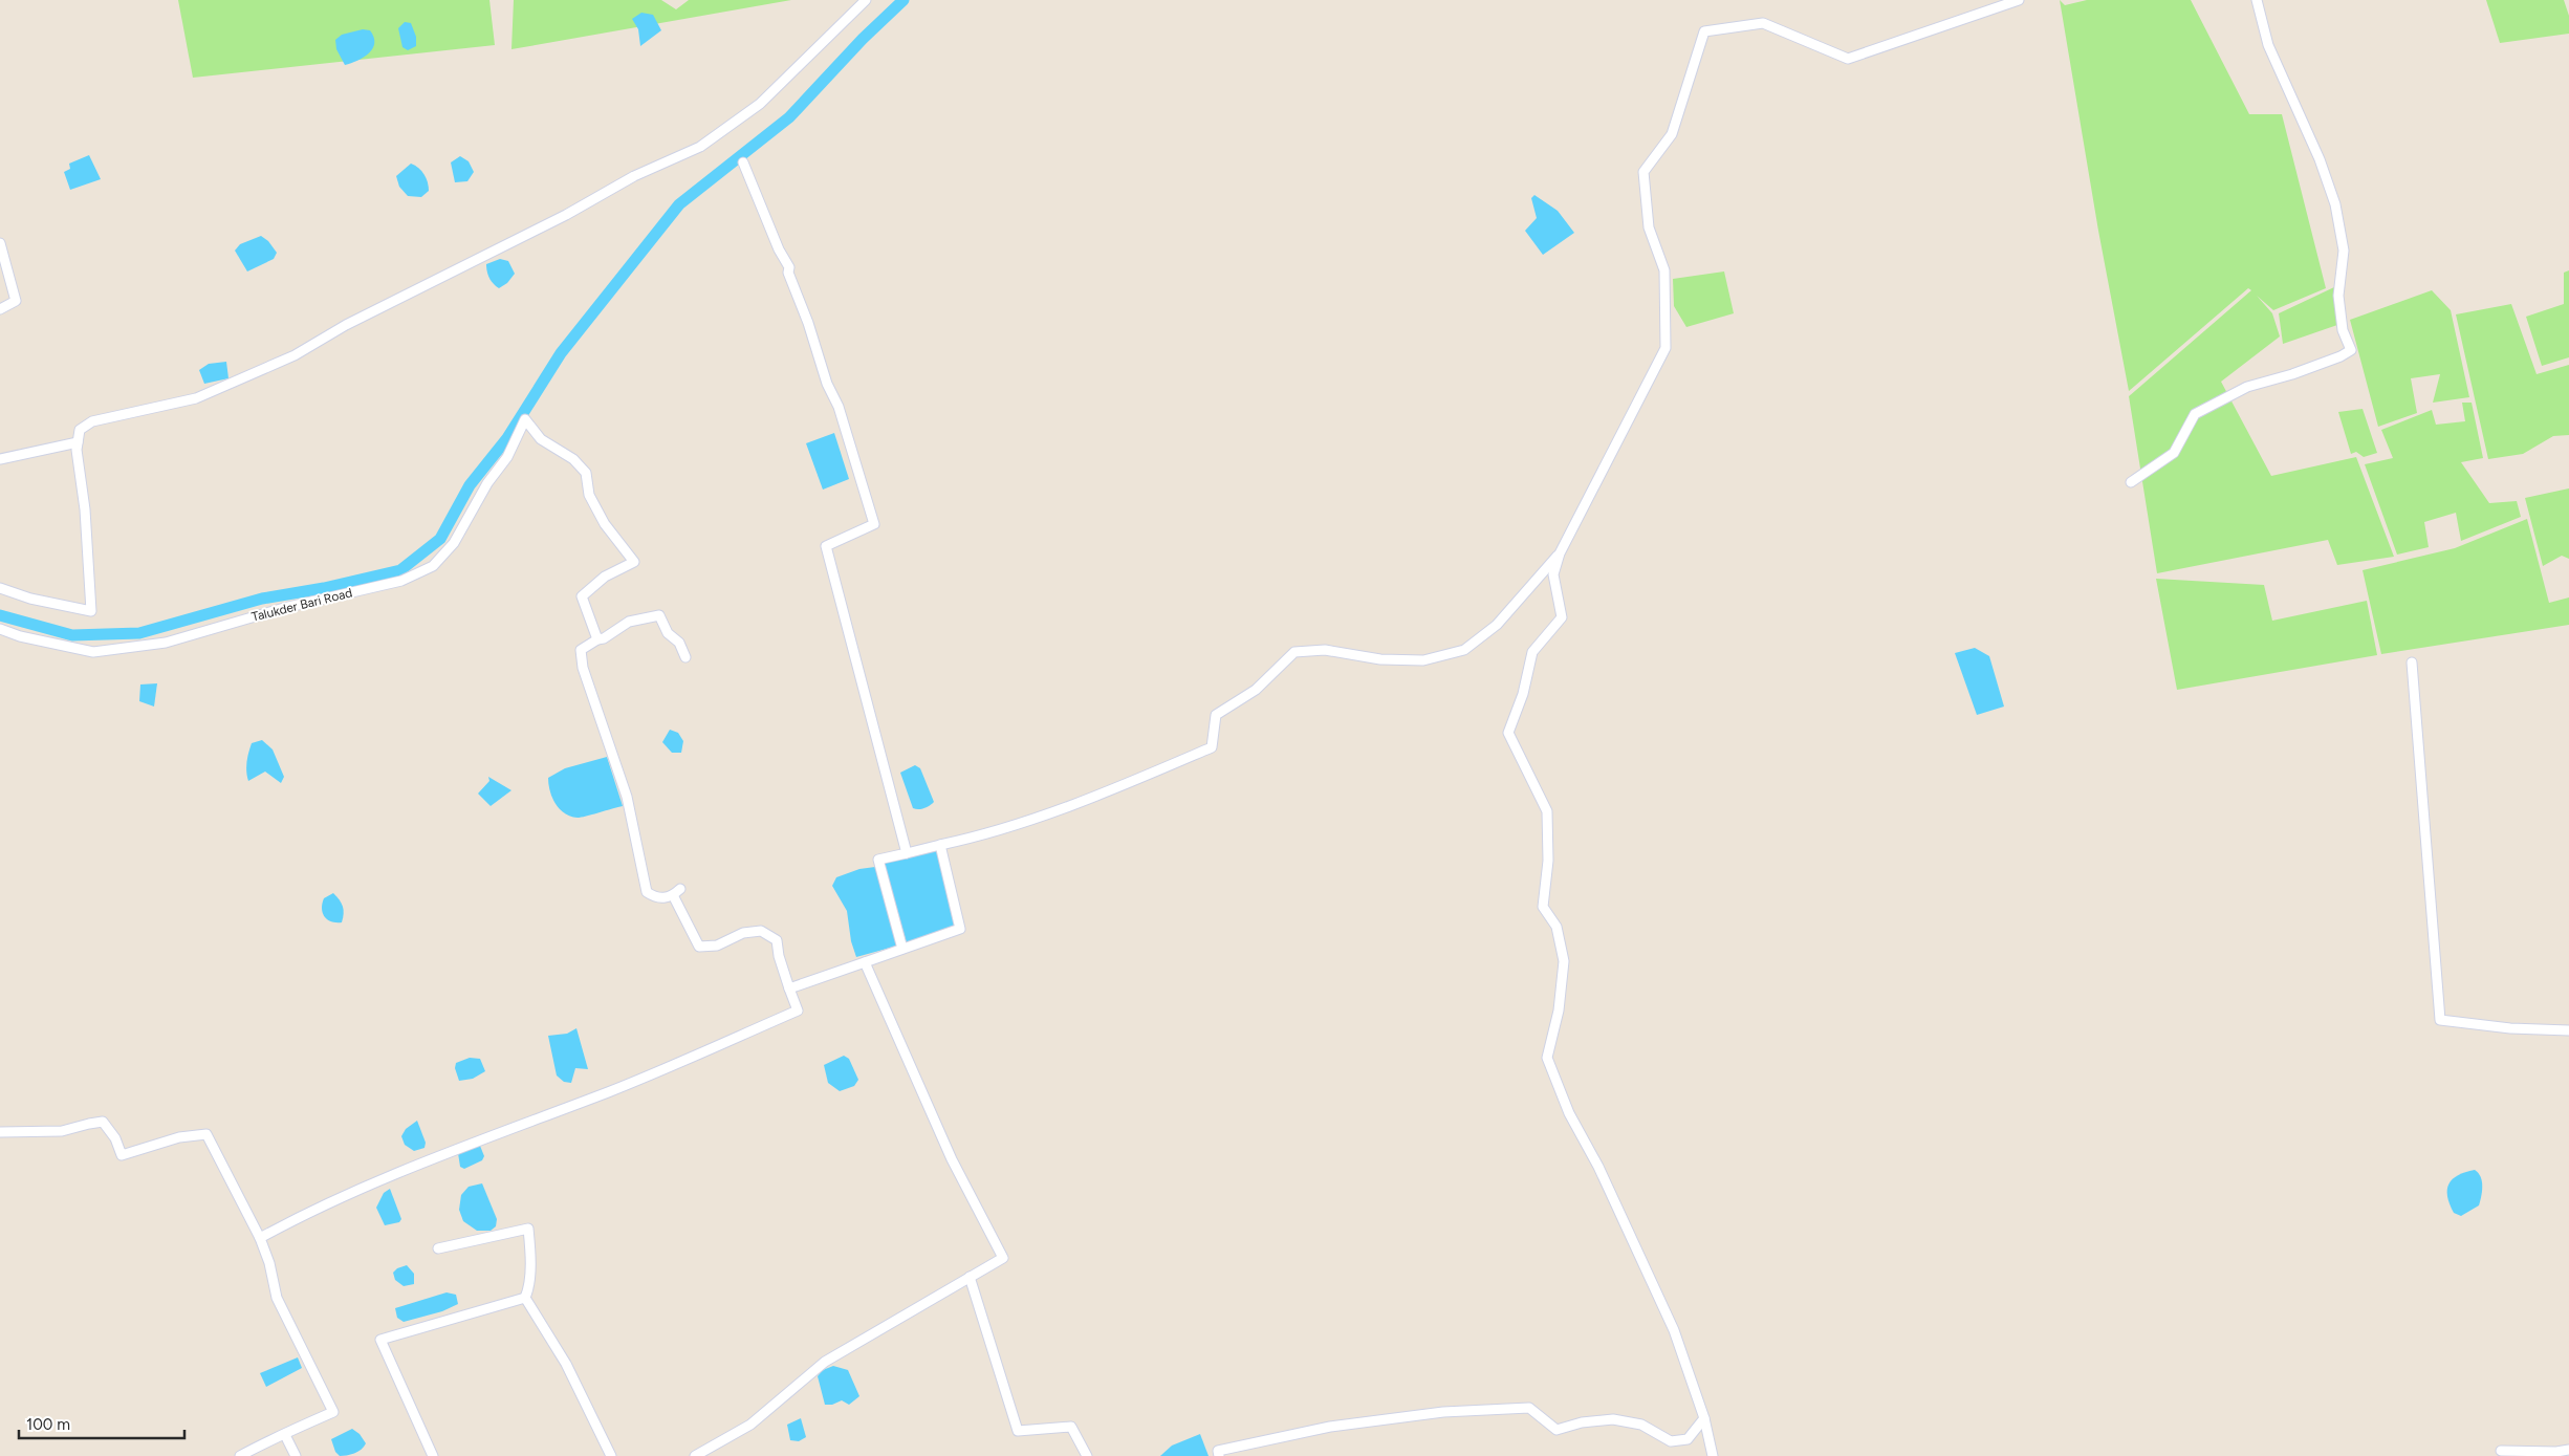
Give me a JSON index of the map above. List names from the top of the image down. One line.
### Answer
{"streets":{"street":["Talukder Bari Road"]},"scale_bar":"100 m"}
